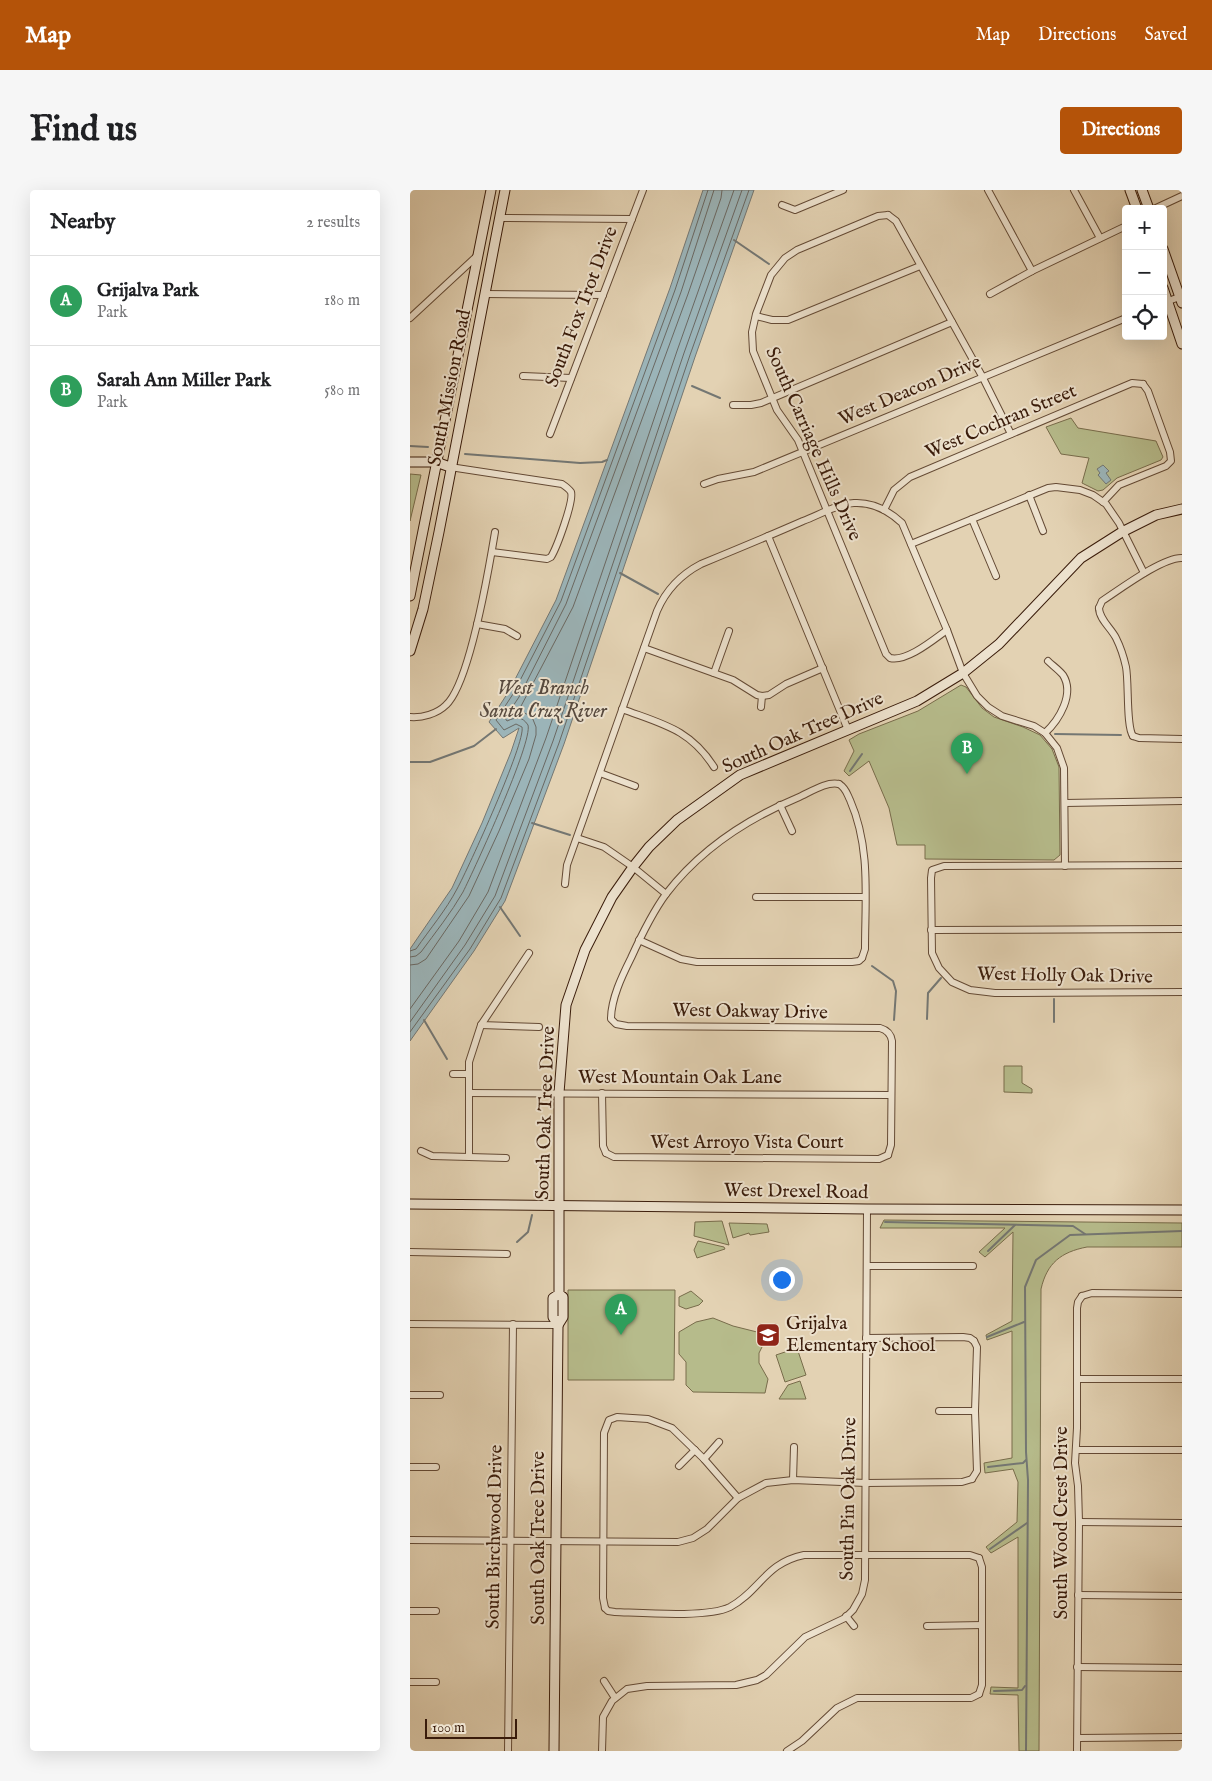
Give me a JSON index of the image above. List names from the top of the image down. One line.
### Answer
{"streets":{"street":["South Fox Trot Drive","South Mission Road","West Deacon Drive","West Cochran Street","South Carriage Hills Drive","South Oak Tree Drive","West Holly Oak Drive","West Oakway Drive","West Mountain Oak Lane","West Arroyo Vista Court","West Drexel Road","South Pin Oak Drive","South Wood Crest Drive","South Birchwood Drive"]},"crossings":[["West Deacon Drive","South Carriage Hills Drive"],["South Oak Tree Drive","West Mountain Oak Lane"],["South Oak Tree Drive","West Drexel Road"],["West Oakway Drive","West Mountain Oak Lane"],["West Oakway Drive","West Arroyo Vista Court"],["West Mountain Oak Lane","West Arroyo Vista Court"],["West Drexel Road","South Pin Oak Drive"]],"water":["West Branch Santa Cruz River"],"places":{"school or university":["Grijalva Elementary School"]},"scale_bar":"100 m","page":{"header":"Map","nav":["Map","Directions","Saved"],"buttons":"Directions","title":"Find us","heading":["Nearby","2 results"],"map_buttons":["+","−"],"list":[{"mark":"A","name":"Grijalva Park","note":"Park","value":"180 m"},{"mark":"B","name":"Sarah Ann Miller Park","note":"Park","value":"580 m"}],"pins":["B","A"],"scale":"100 m"}}
